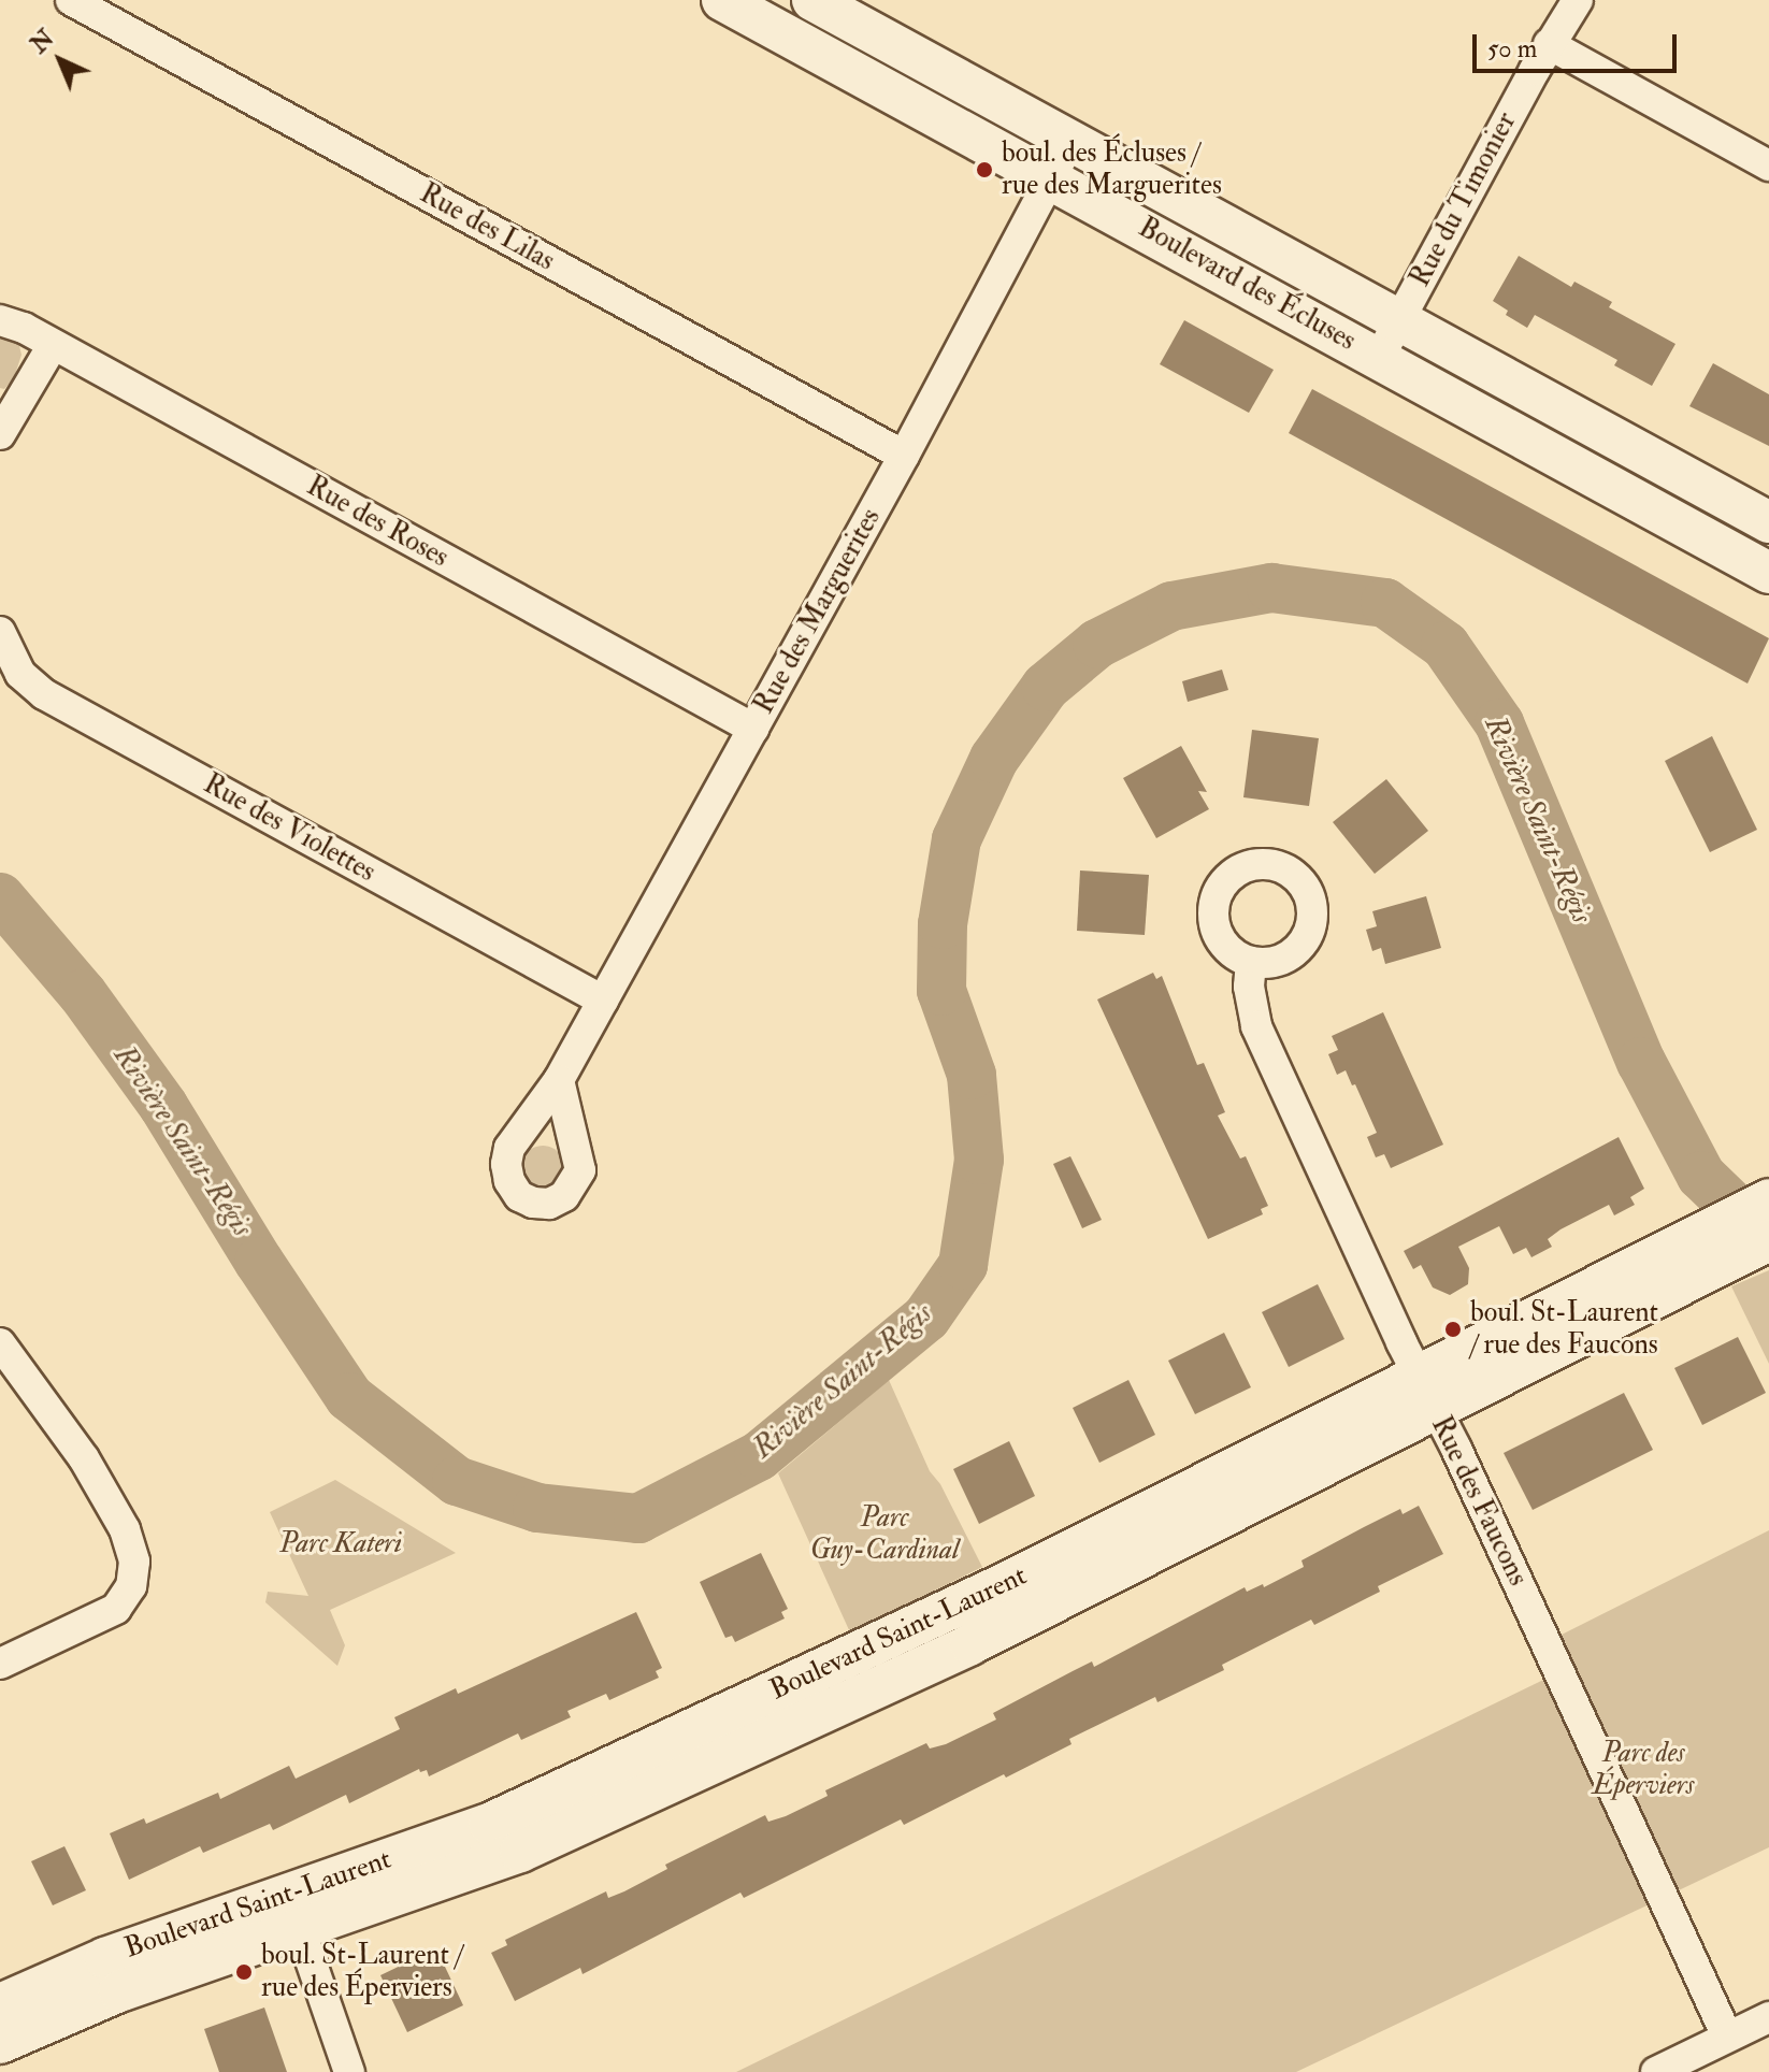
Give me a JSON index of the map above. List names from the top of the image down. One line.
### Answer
{"streets":{"street":["Rue du Timonier","Rue des Lilas","Boulevard des Écluses","Rue des Roses","Rue des Marguerites","Rue des Violettes","Rue des Faucons","Boulevard Saint-Laurent"]},"crossings":[["Rue du Timonier","Boulevard des Écluses"],["Rue des Lilas","Rue des Marguerites"],["Boulevard des Écluses","Rue des Marguerites"],["Rue des Roses","Rue des Marguerites"],["Rue des Marguerites","Rue des Violettes"],["Rue des Faucons","Boulevard Saint-Laurent"]],"water":["Rivière Saint-Régis"],"parks":["Parc Guy-Cardinal","Parc Kateri","Parc des Éperviers"],"places":["boul. des Écluses / rue des Marguerites","boul. St-Laurent / rue des Faucons","boul. St-Laurent / rue des Éperviers"],"scale_bar":"50 m","north":"top left"}
